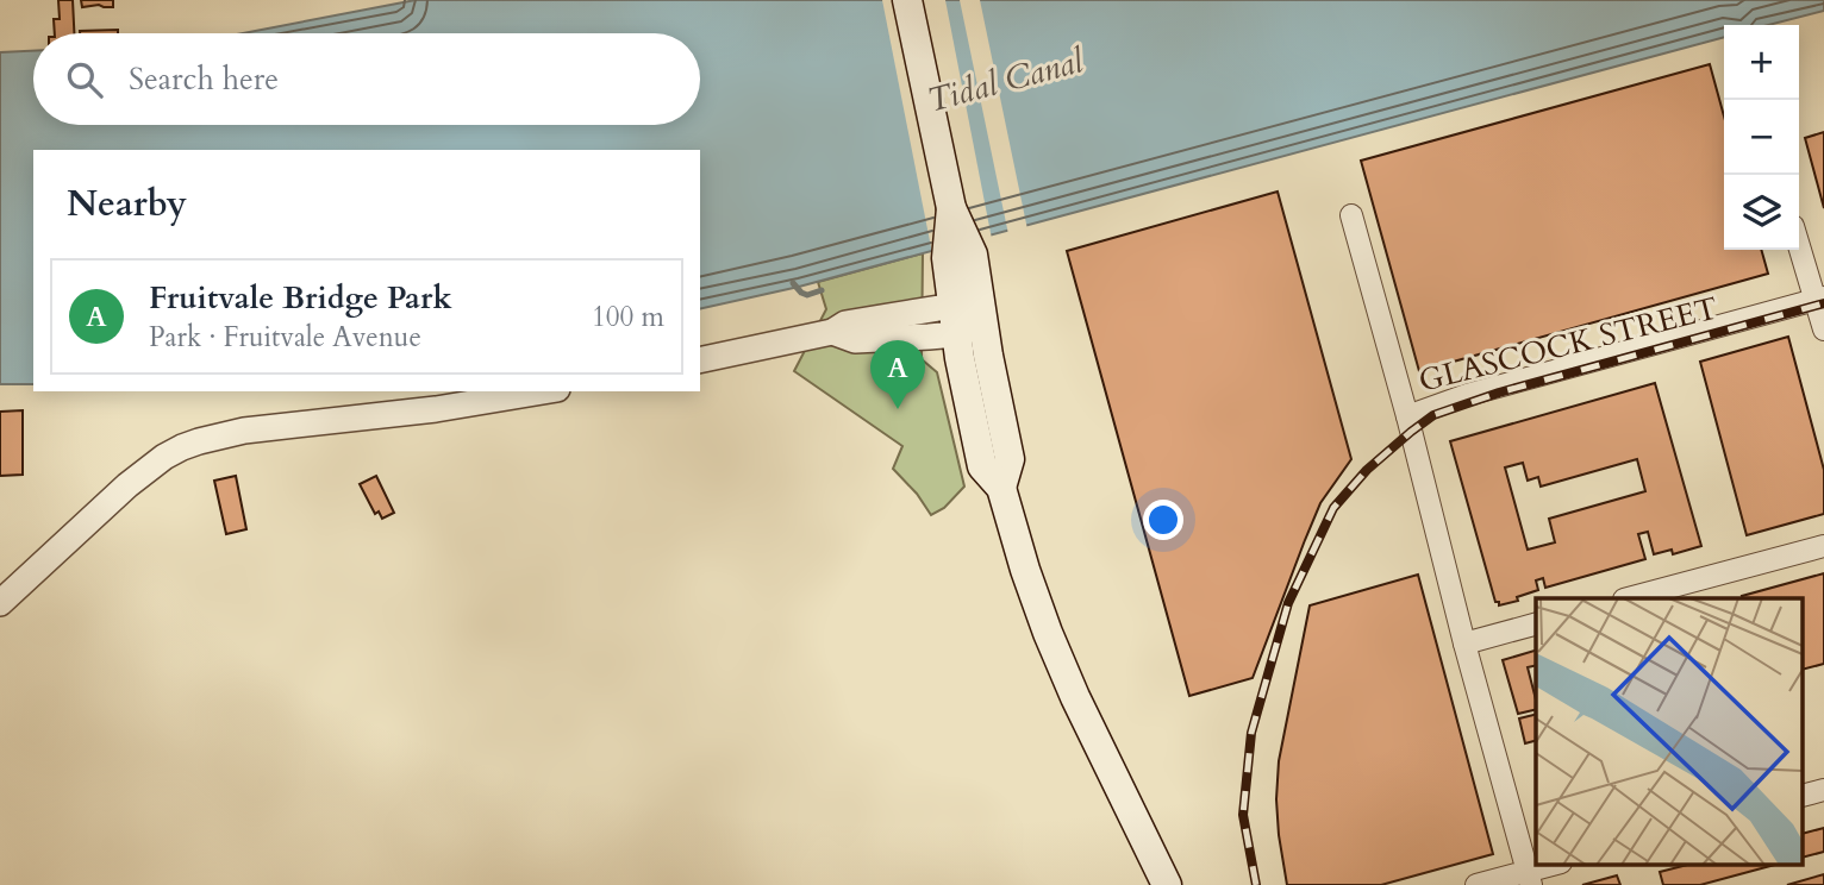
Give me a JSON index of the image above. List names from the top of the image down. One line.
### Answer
{"streets":{"street":["GLASCOCK STREET"]},"water":["Tidal Canal"],"page":{"map_buttons":["+","−"],"search":"Search here","heading":"Nearby","list":[{"mark":"A","name":"Fruitvale Bridge Park","note":"Park · Fruitvale Avenue","value":"100 m"}],"pins":"A"}}
